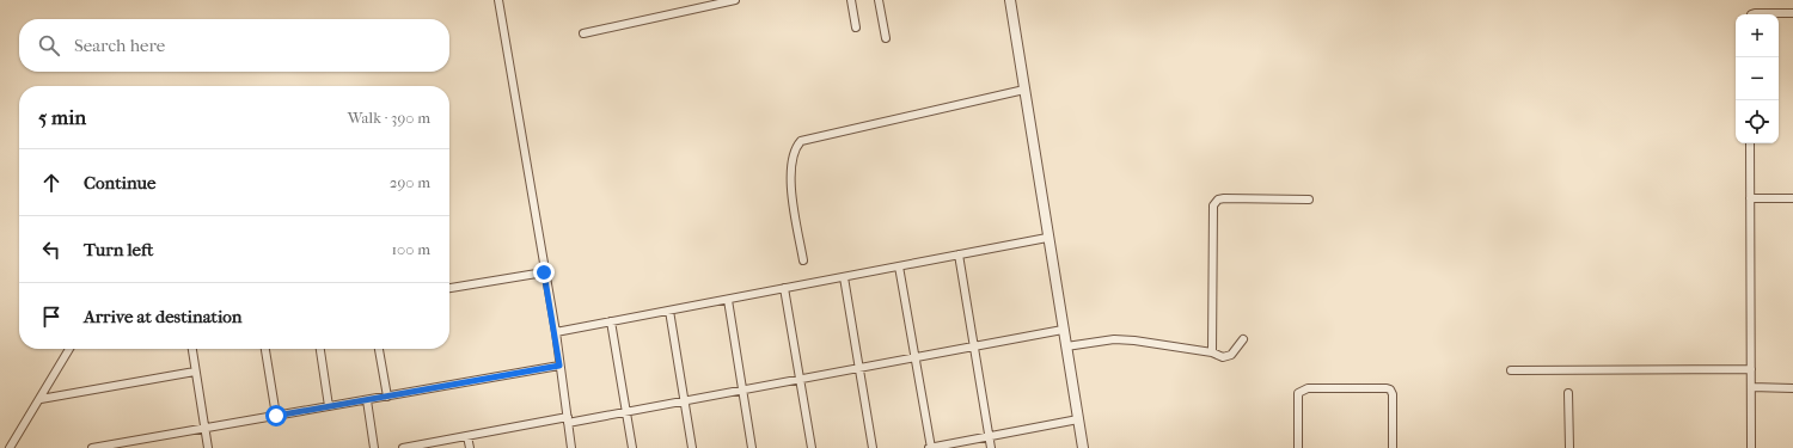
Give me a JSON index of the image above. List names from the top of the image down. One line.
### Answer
{"page":{"map_buttons":["+","−"],"search":"Search here","heading":["5 min","Walk · 390 m"],"list":[["Continue","290 m"],["Turn left","100 m"],"Arrive at destination"]}}
